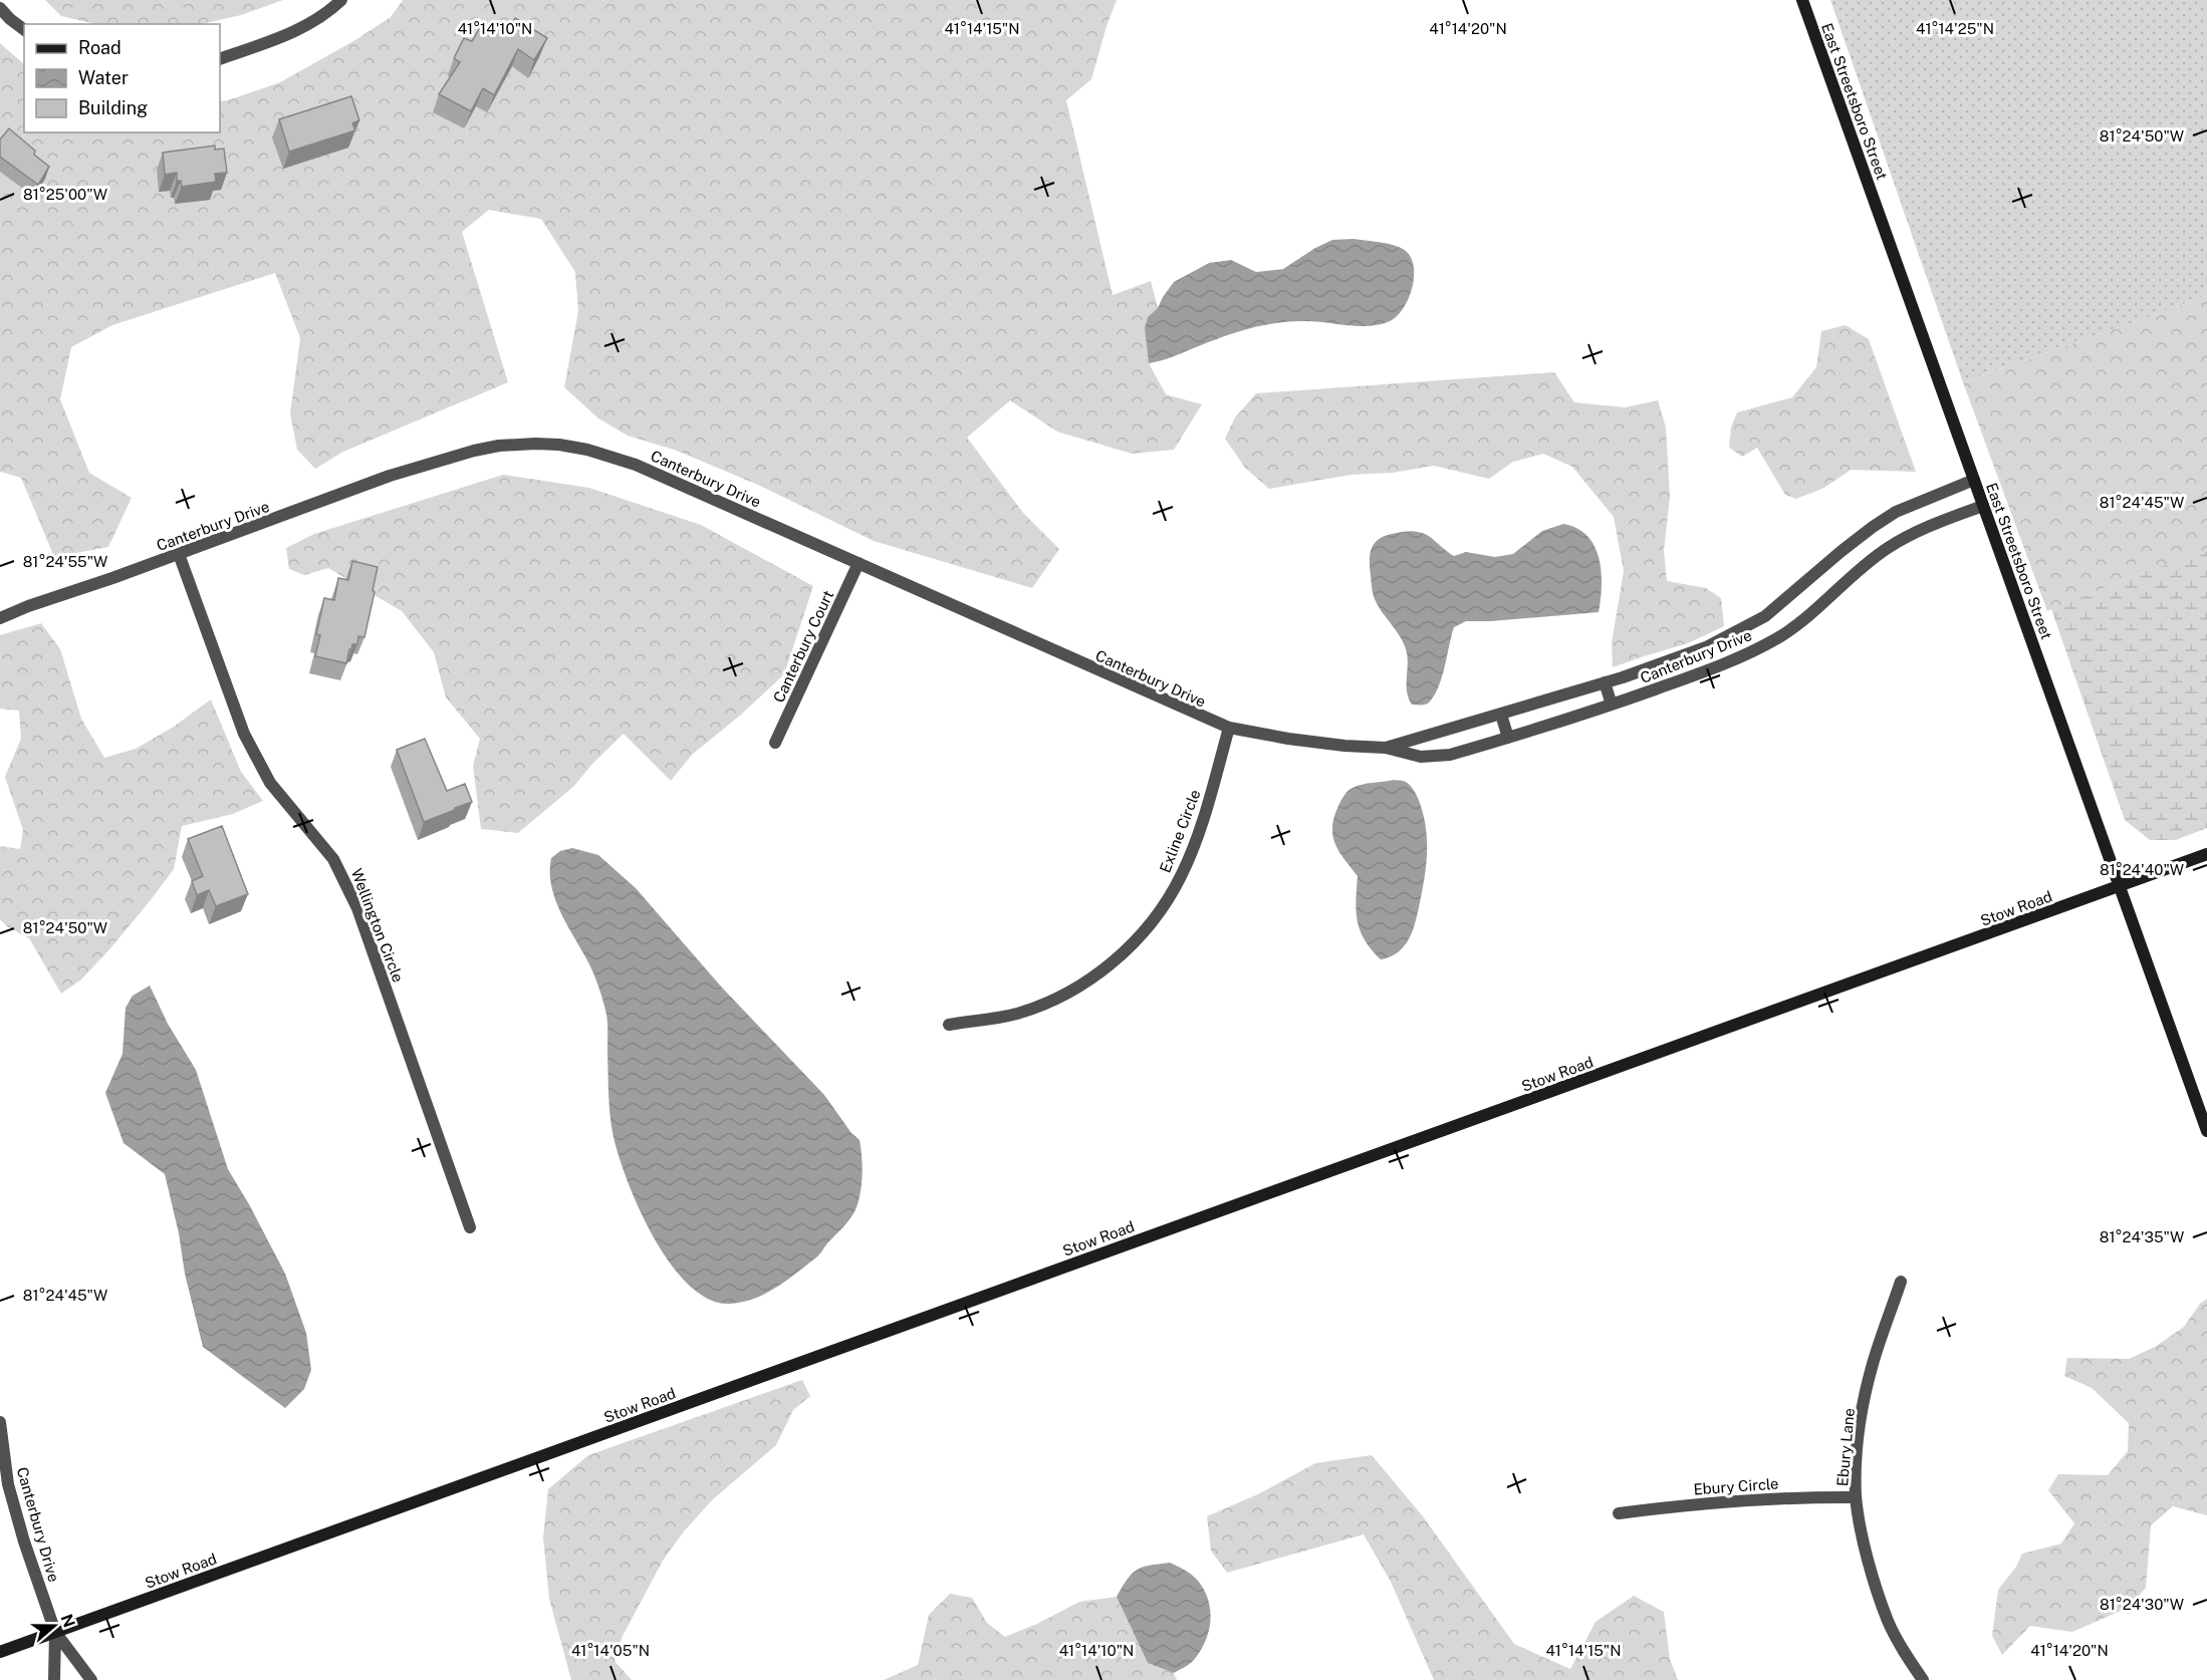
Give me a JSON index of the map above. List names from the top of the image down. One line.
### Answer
{"streets":{"street":["East Streetsboro Street","Canterbury Drive","Canterbury Court","Exline Circle","Stow Road","Wellington Circle","Ebury Lane","Ebury Circle"]},"crossings":[["East Streetsboro Street","Canterbury Drive"],["East Streetsboro Street","Stow Road"],["Canterbury Drive","Canterbury Court"],["Canterbury Drive","Exline Circle"],["Canterbury Drive","Stow Road"],["Canterbury Drive","Wellington Circle"],["Ebury Lane","Ebury Circle"]],"legend":["Road","Water","Building"],"north":"right","coordinates":["41°14'10\"N","41°14'15\"N","41°14'20\"N","41°14'25\"N","81°24'50\"W","81°25'00\"W","81°24'45\"W","81°24'55\"W","81°24'40\"W","81°24'35\"W","81°24'30\"W","41°14'05\"N"]}
